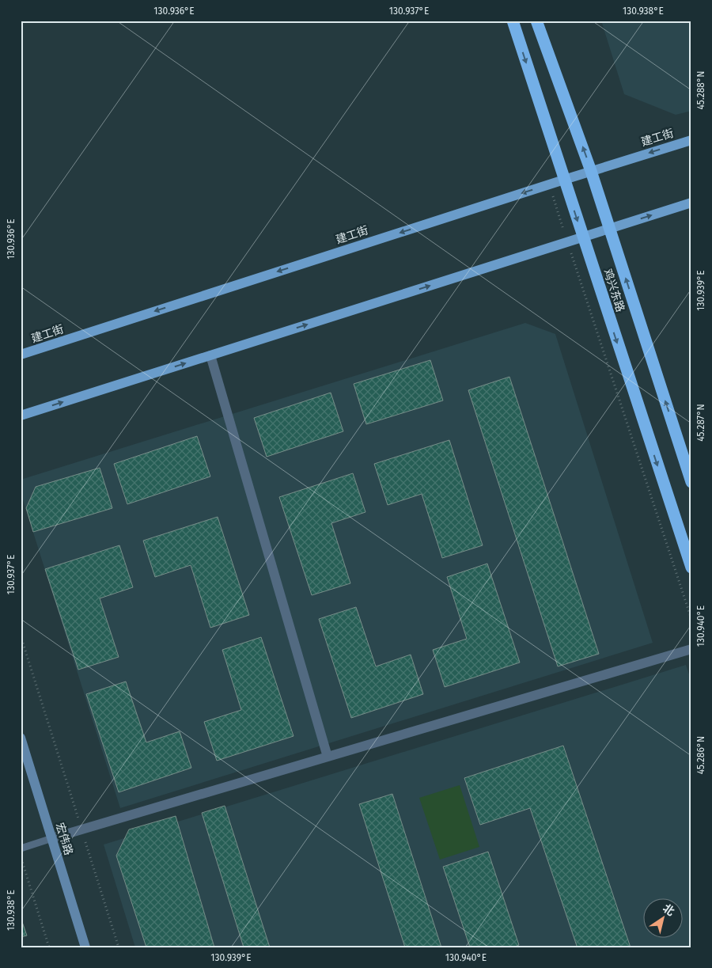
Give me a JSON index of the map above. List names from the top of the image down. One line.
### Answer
{"streets":{"highway":["鸡兴东路"],"main road":["建工街"],"street":["宏伟路"]},"crossings":[["建工街","鸡兴东路"]],"north":"top right","coordinates":["130.936°E","130.937°E","130.938°E","45.288°N","130.939°E","45.287°N","130.940°E","45.286°N"]}
